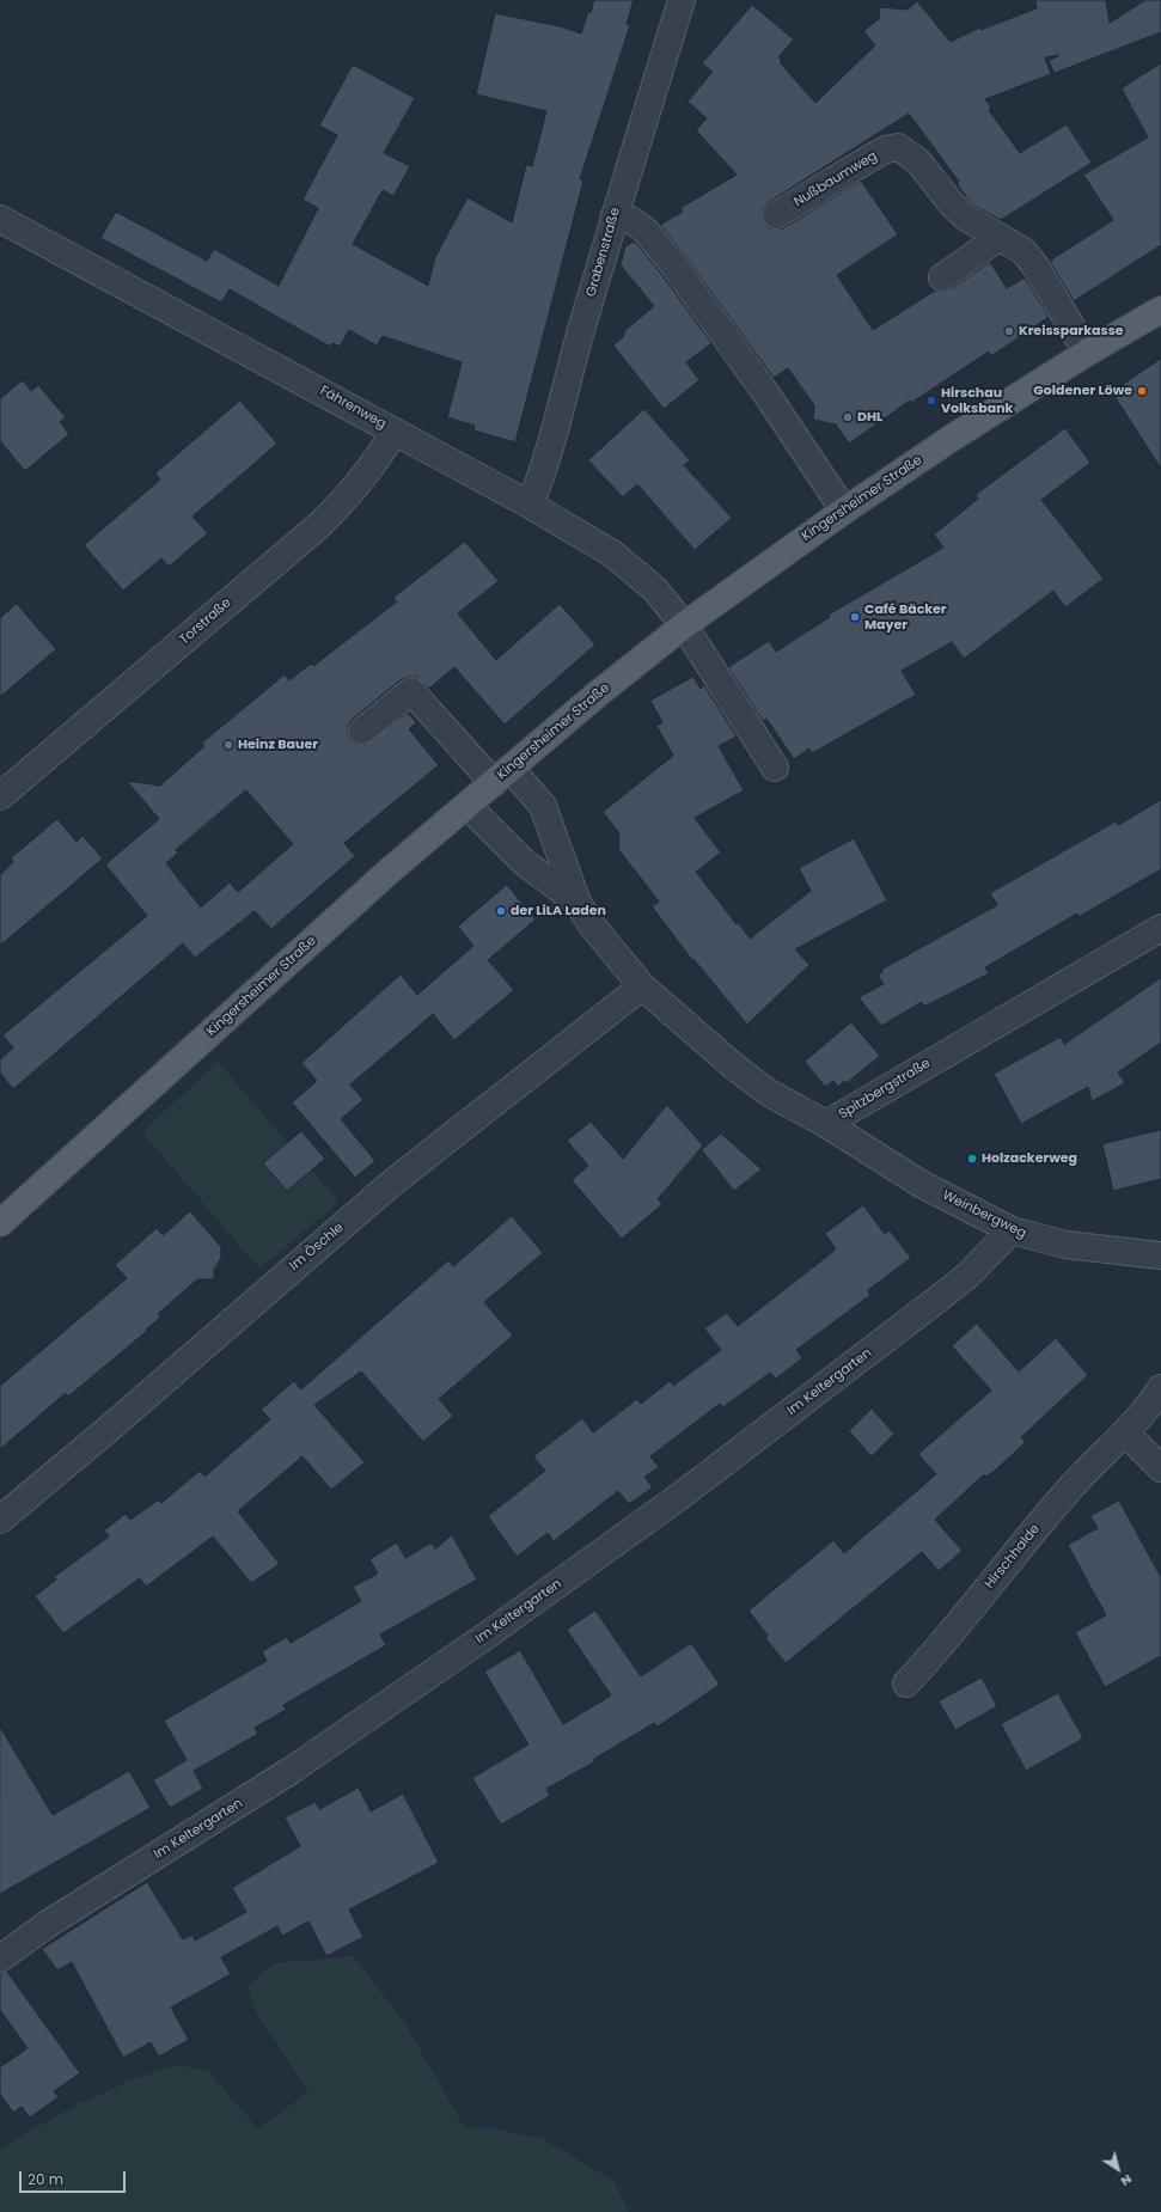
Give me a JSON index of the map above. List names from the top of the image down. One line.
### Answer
{"streets":{"main road":["Kingersheimer Straße"],"street":["Nußbaumweg","Grabenstraße","Fährenweg","Torstraße","Spitzbergstraße","Weinbergweg","Im Öschle","Im Keltergarten","Hirschhalde"]},"crossings":[["Nußbaumweg","Kingersheimer Straße"],["Grabenstraße","Fährenweg"],["Fährenweg","Kingersheimer Straße"],["Fährenweg","Torstraße"],["Kingersheimer Straße","Spitzbergstraße"],["Spitzbergstraße","Weinbergweg"],["Spitzbergstraße","Im Öschle"],["Weinbergweg","Im Keltergarten"]],"places":["Kreissparkasse","Goldener Löwe","Hirschau Volksbank","DHL","Café Bäcker Mayer","Heinz Bauer","der LiLA Laden","Holzackerweg"],"scale_bar":"20 m","north":"bottom right"}
